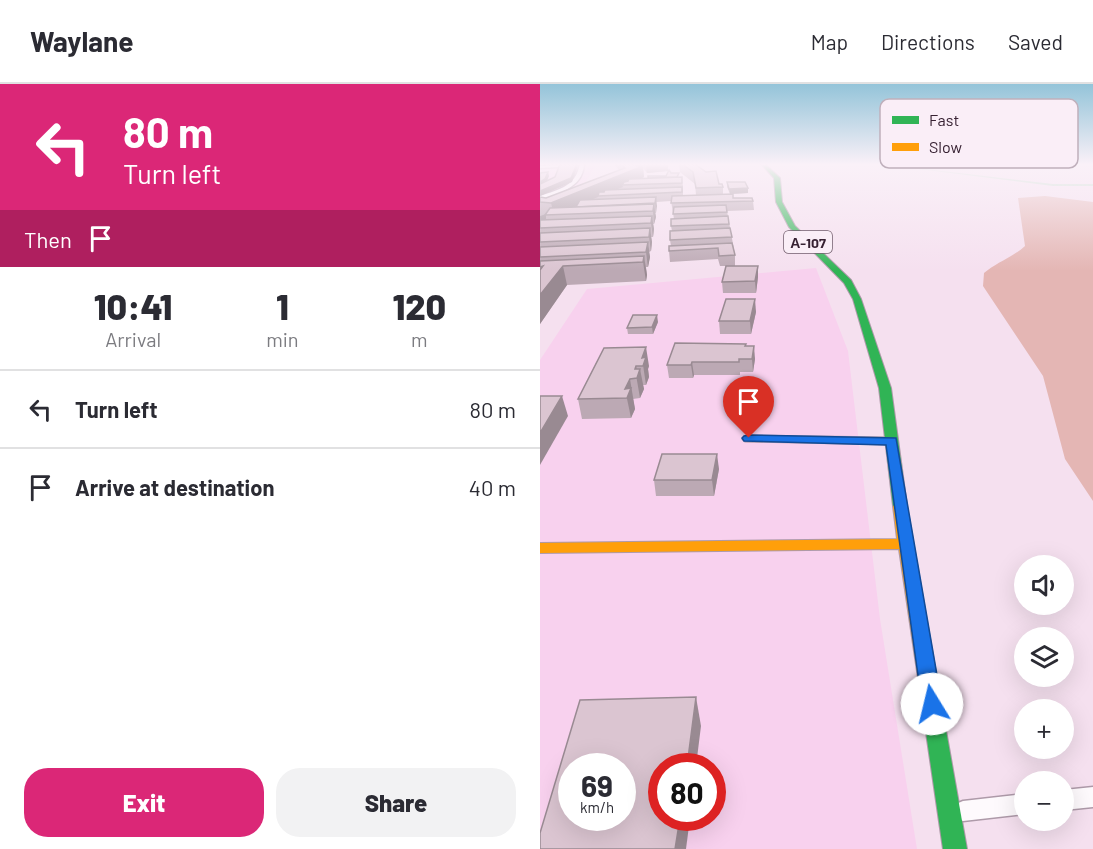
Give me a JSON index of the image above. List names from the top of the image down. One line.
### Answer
{"streets":{"main road":["А-107"]},"legend":["Fast","Slow"],"page":{"header":"Waylane","nav":["Map","Directions","Saved"],"turn":["80 m","Turn left"],"then":"Then","eta":["10:41","Arrival","1","min","120","m"],"list":[{"name":"Turn left","value":"80 m"},{"name":"Arrive at destination","value":"40 m"}],"map_buttons":["+","−"],"speed":"69 km/h","limit":"80","buttons":["Exit","Share"]}}
